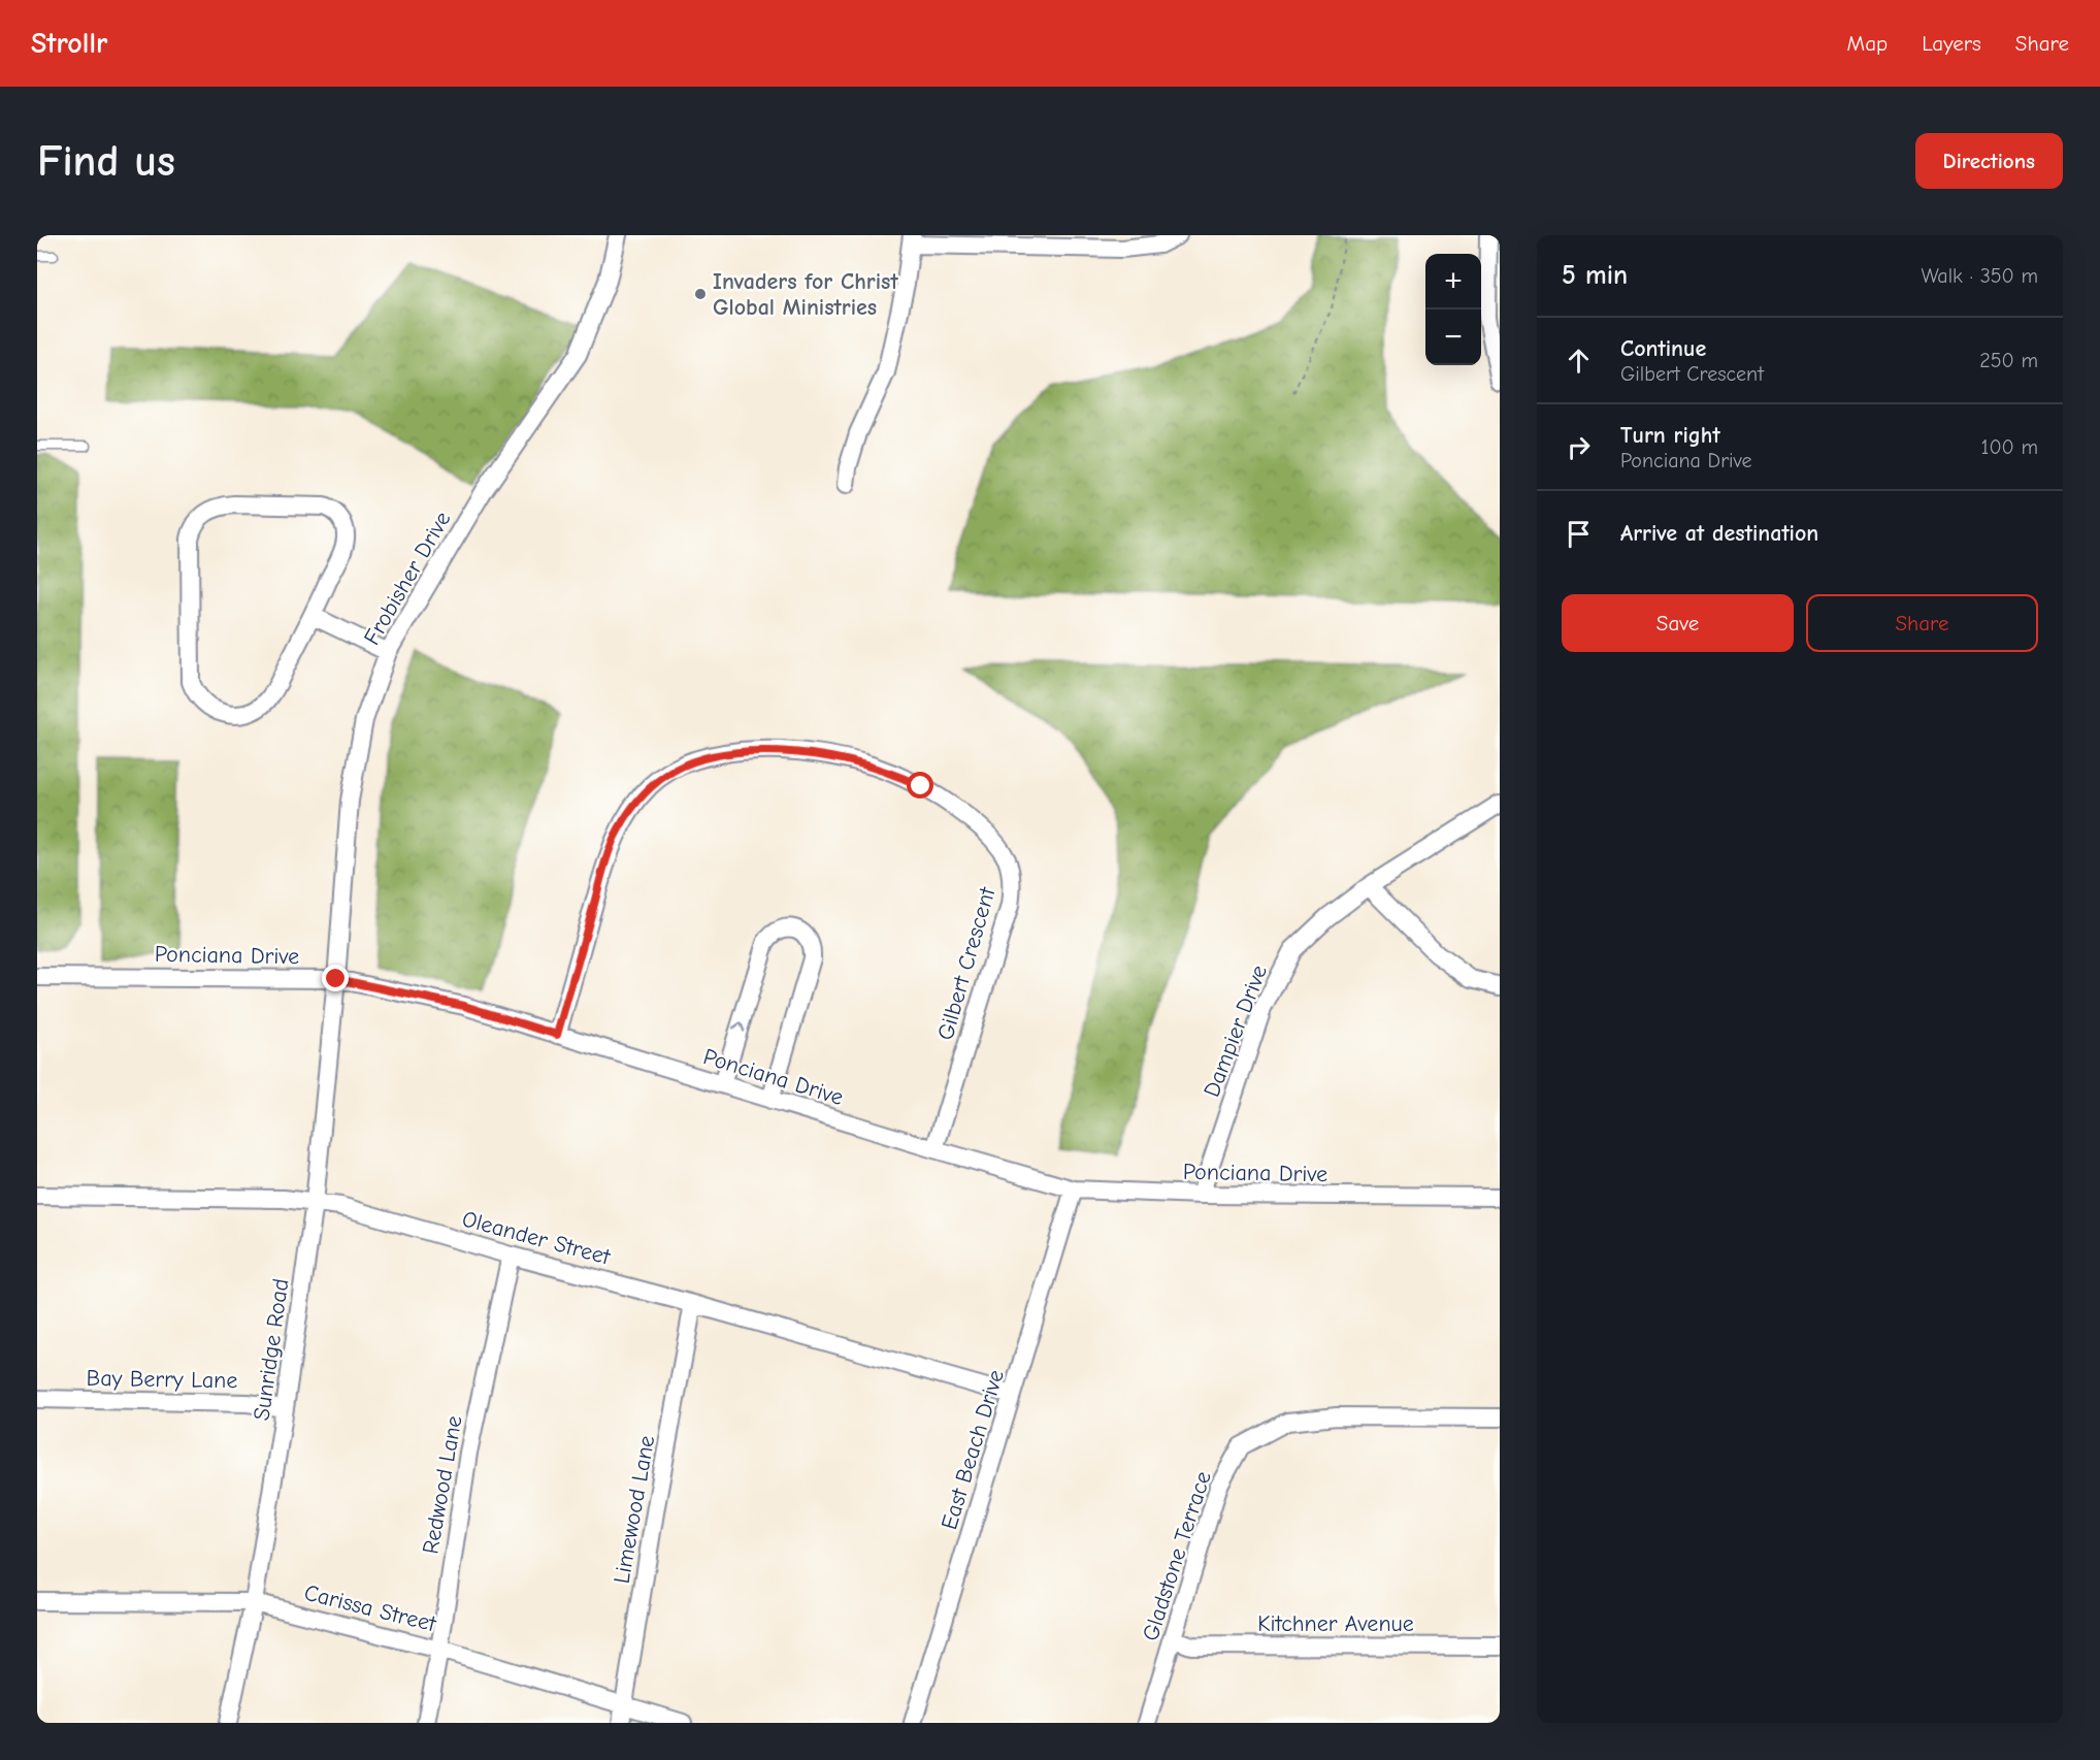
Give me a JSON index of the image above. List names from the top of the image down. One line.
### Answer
{"streets":{"street":["Frobisher Drive","Ponciana Drive","Gilbert Crescent","Dampier Drive","Oleander Street","Sunridge Road","Bay Berry Lane","East Beach Drive","Redwood Lane","Limewood Lane","Gladstone Terrace","Carissa Street","Kitchner Avenue"]},"crossings":[["Frobisher Drive","Ponciana Drive"],["Frobisher Drive","Sunridge Road"],["Ponciana Drive","Gilbert Crescent"],["Ponciana Drive","Dampier Drive"],["Ponciana Drive","Sunridge Road"],["Ponciana Drive","East Beach Drive"],["Oleander Street","Sunridge Road"],["Oleander Street","East Beach Drive"],["Oleander Street","Redwood Lane"],["Oleander Street","Limewood Lane"],["Sunridge Road","Bay Berry Lane"],["Sunridge Road","Carissa Street"],["Redwood Lane","Carissa Street"],["Limewood Lane","Carissa Street"],["Gladstone Terrace","Kitchner Avenue"]],"places":["Invaders for Christ Global Ministries"],"page":{"header":"Strollr","nav":["Map","Layers","Share"],"buttons":["Directions",["Save","Share"]],"title":"Find us","heading":["5 min","Walk · 350 m"],"map_buttons":["+","−"],"list":[["Continue","Gilbert Crescent","250 m"],["Turn right","Ponciana Drive","100 m"],"Arrive at destination"]}}
